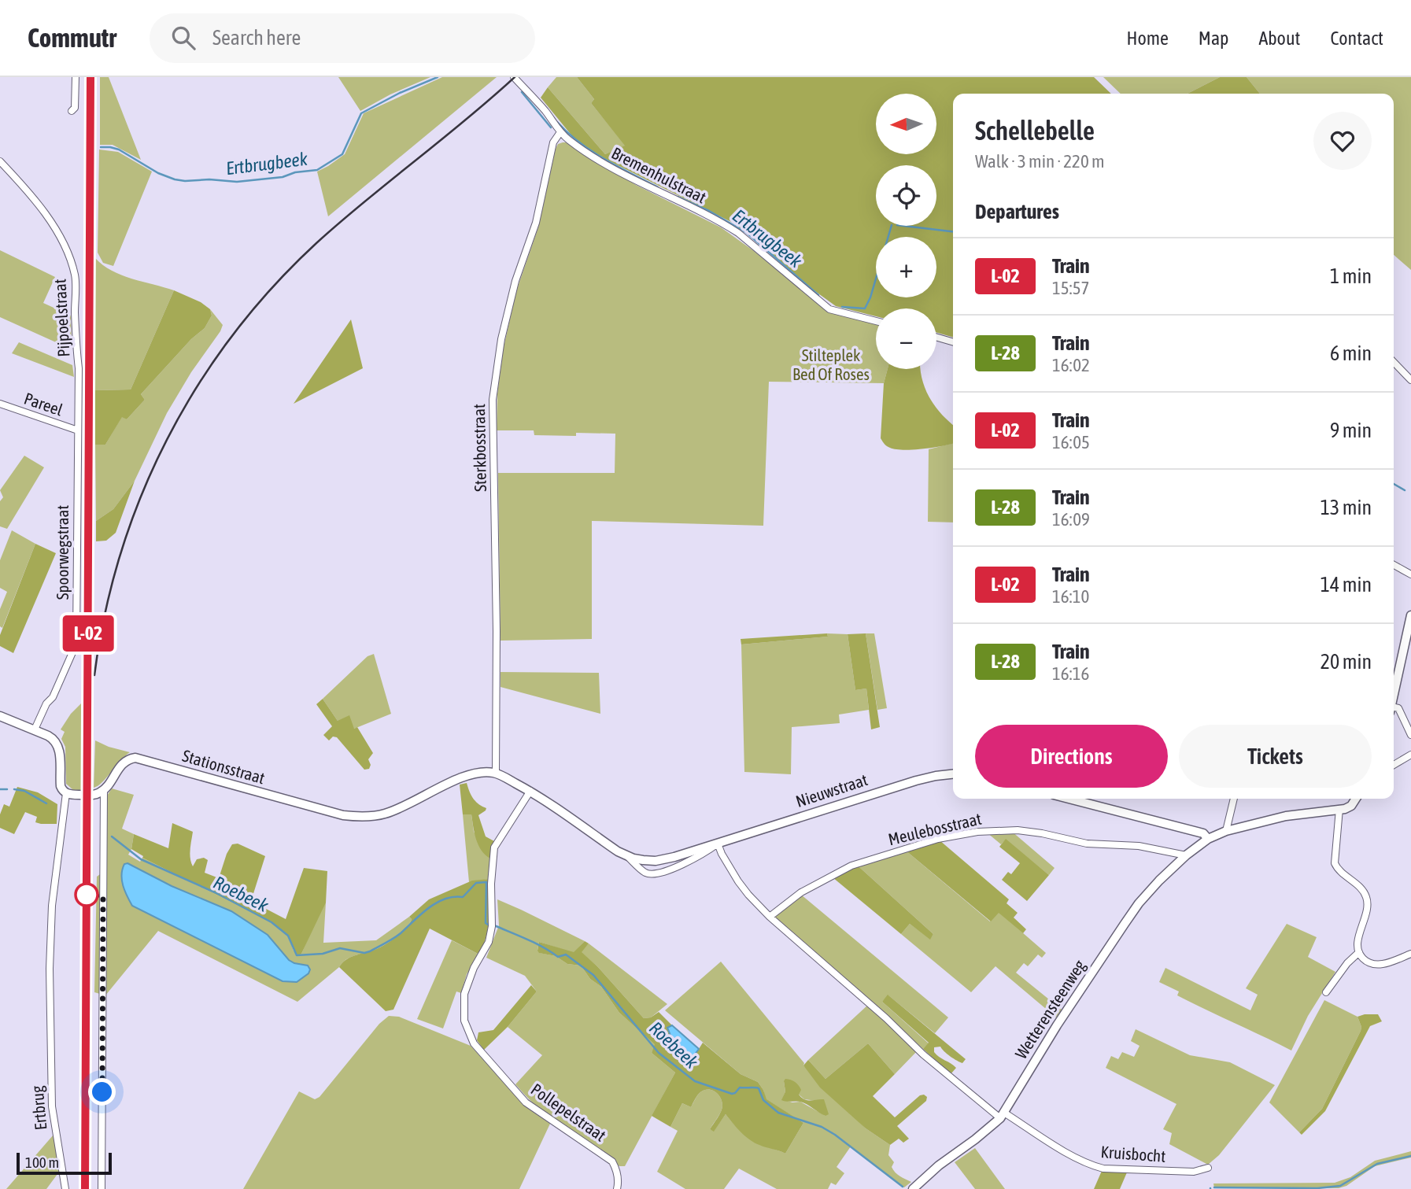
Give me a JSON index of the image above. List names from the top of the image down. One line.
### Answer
{"streets":{"street":["Bremenhulstraat","Pijpoelstraat","Pareel","Sterkbosstraat","Spoorwegstraat","Stationsstraat","Nieuwstraat","Meulebosstraat","Wetterensteenweg","Ertbrug","Pollepelstraat","Kruisbocht"]},"crossings":[["Bremenhulstraat","Sterkbosstraat"],["Pijpoelstraat","Pareel"],["Pijpoelstraat","Spoorwegstraat"],["Pareel","Spoorwegstraat"],["Sterkbosstraat","Stationsstraat"],["Sterkbosstraat","Nieuwstraat"],["Stationsstraat","Nieuwstraat"],["Nieuwstraat","Pollepelstraat"],["Nieuwstraat","Kruisbocht"],["Meulebosstraat","Wetterensteenweg"],["Meulebosstraat","Kruisbocht"],["Wetterensteenweg","Kruisbocht"]],"water":["Ertbrugbeek","Roebeek"],"parks":["Stilteplek Bed Of Roses"],"scale_bar":"100 m","north":"left","page":{"header":"Commutr","search":"Search here","nav":["Home","Map","About","Contact"],"on_map":"L-02","map_buttons":["+","−"],"heading":[["Schellebelle","Walk · 3 min · 220 m"],"Departures"],"list":[{"mark":"L-02","name":"Train","note":"15:57","value":"1 min"},{"mark":"L-28","name":"Train","note":"16:02","value":"6 min"},{"mark":"L-02","name":"Train","note":"16:05","value":"9 min"},{"mark":"L-28","name":"Train","note":"16:09","value":"13 min"},{"mark":"L-02","name":"Train","note":"16:10","value":"14 min"},{"mark":"L-28","name":"Train","note":"16:16","value":"20 min"}],"buttons":["Directions","Tickets"],"scale":"100 m"}}
